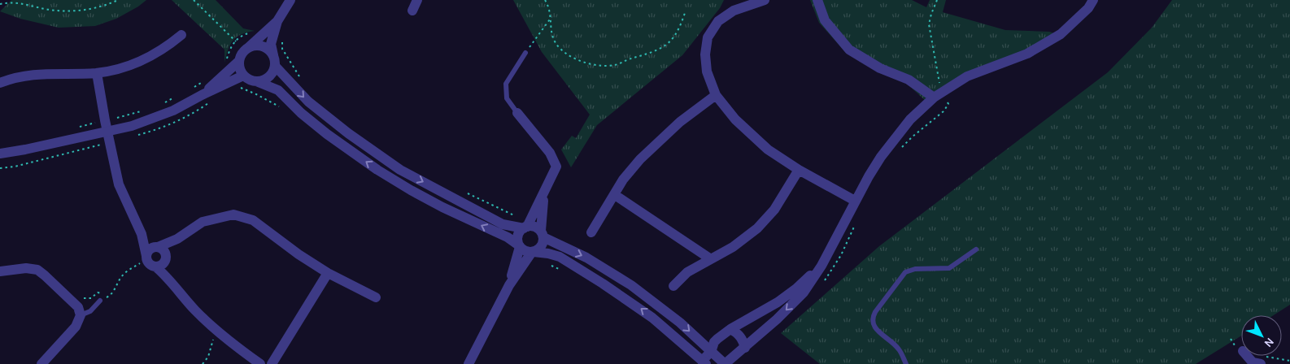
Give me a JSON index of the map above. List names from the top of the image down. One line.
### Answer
{"north":"bottom right"}
